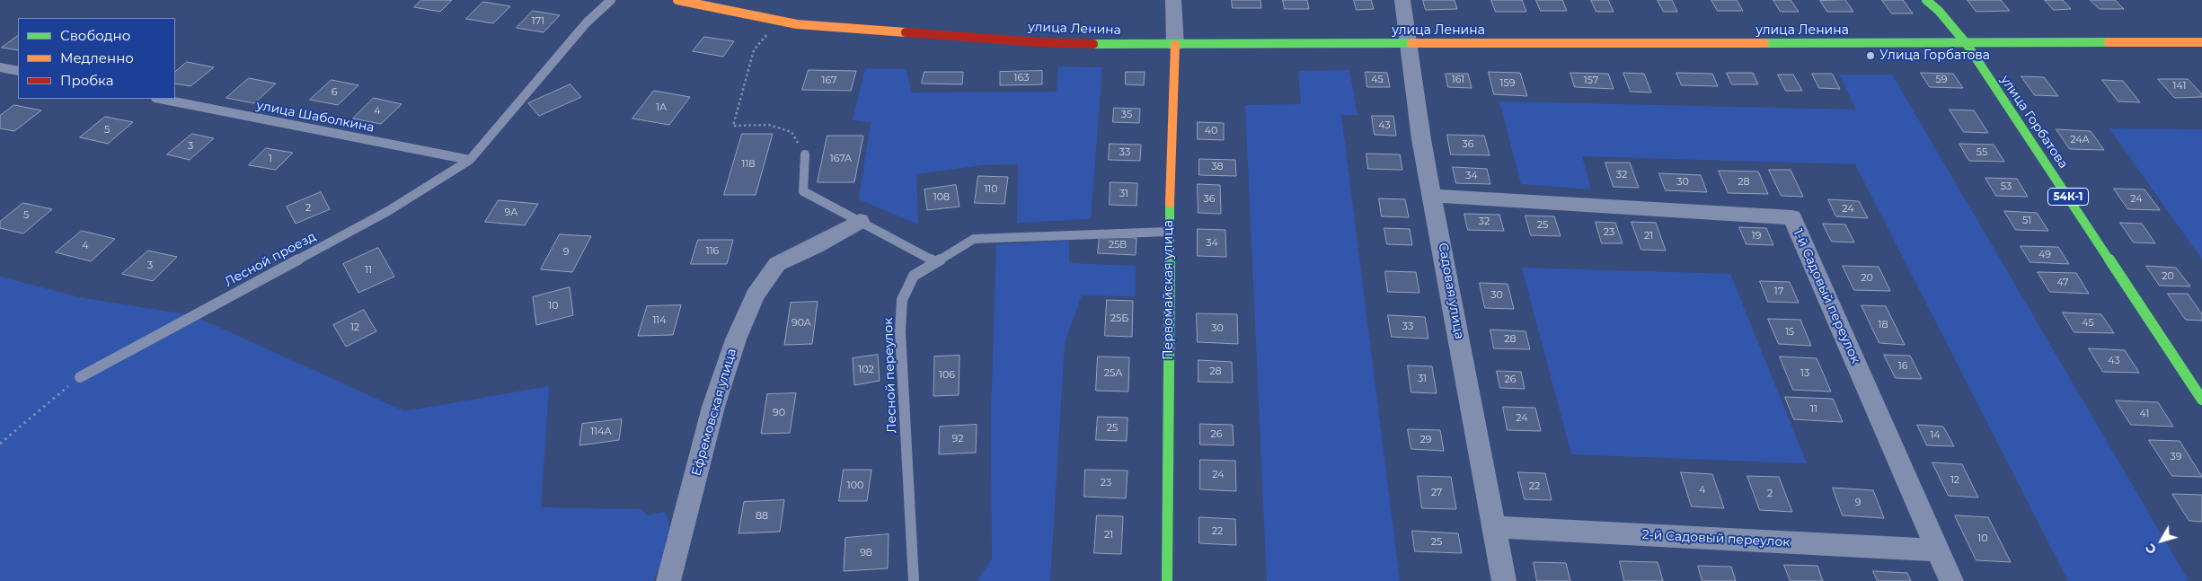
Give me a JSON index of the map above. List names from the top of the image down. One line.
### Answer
{"streets":{"main road":["улица Ленина","улица Горбатова","54К-1","Первомайская улица"],"street":["Садовая улица","1-й Садовый переулок","Ефремовская улица","2-й Садовый переулок"],"lane":["улица Шаболкина","Лесной проезд","Лесной переулок"]},"crossings":[["улица Ленина","улица Горбатова"],["улица Ленина","Первомайская улица"],["улица Ленина","Садовая улица"],["улица Шаболкина","Лесной проезд"],["Первомайская улица","Лесной переулок"],["Садовая улица","1-й Садовый переулок"],["Садовая улица","2-й Садовый переулок"],["1-й Садовый переулок","2-й Садовый переулок"]],"places":["Улица Горбатова"],"house_numbers":["171","163","45","161","59","167","157","159","141","6","1А","4","35","43","5","40","24А","36","3","33","55","1","167А","118","38","32","34","30","28","53","110","31","108","36","24","2","24","9А","5","51","32","25","23","21","19","34","25В","4","116","9","49","3","11","20","20","47","17","30","10","25Б","114","90А","45","18","33","12","30","15","28","43","16","102","28","25А","13","106","31","26","11","90","41","24","25","114А","26","14","92","29","39","24","12","23","100","22","4","27","2","9","88","22","21","10","25","98"],"legend":["Свободно","Медленно","Пробка"],"north":"bottom left"}
